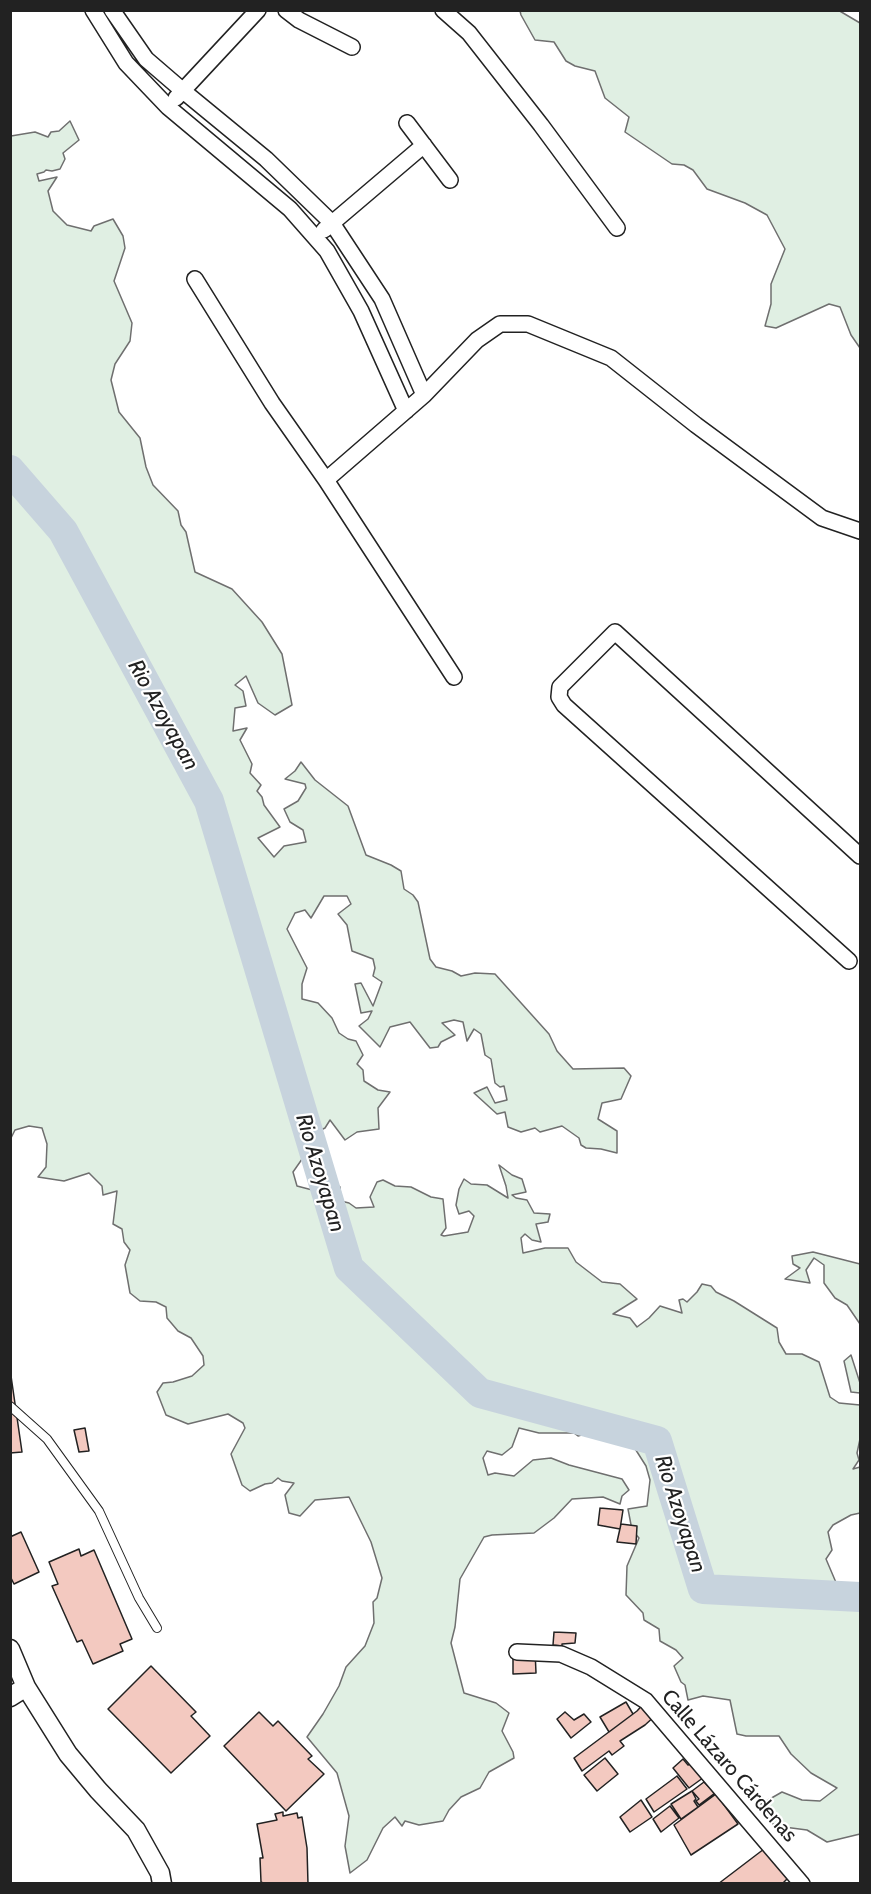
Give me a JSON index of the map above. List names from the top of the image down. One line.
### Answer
{"streets":{"street":["Calle Lázaro Cárdenas"]},"water":["Rio Azoyapan"]}
